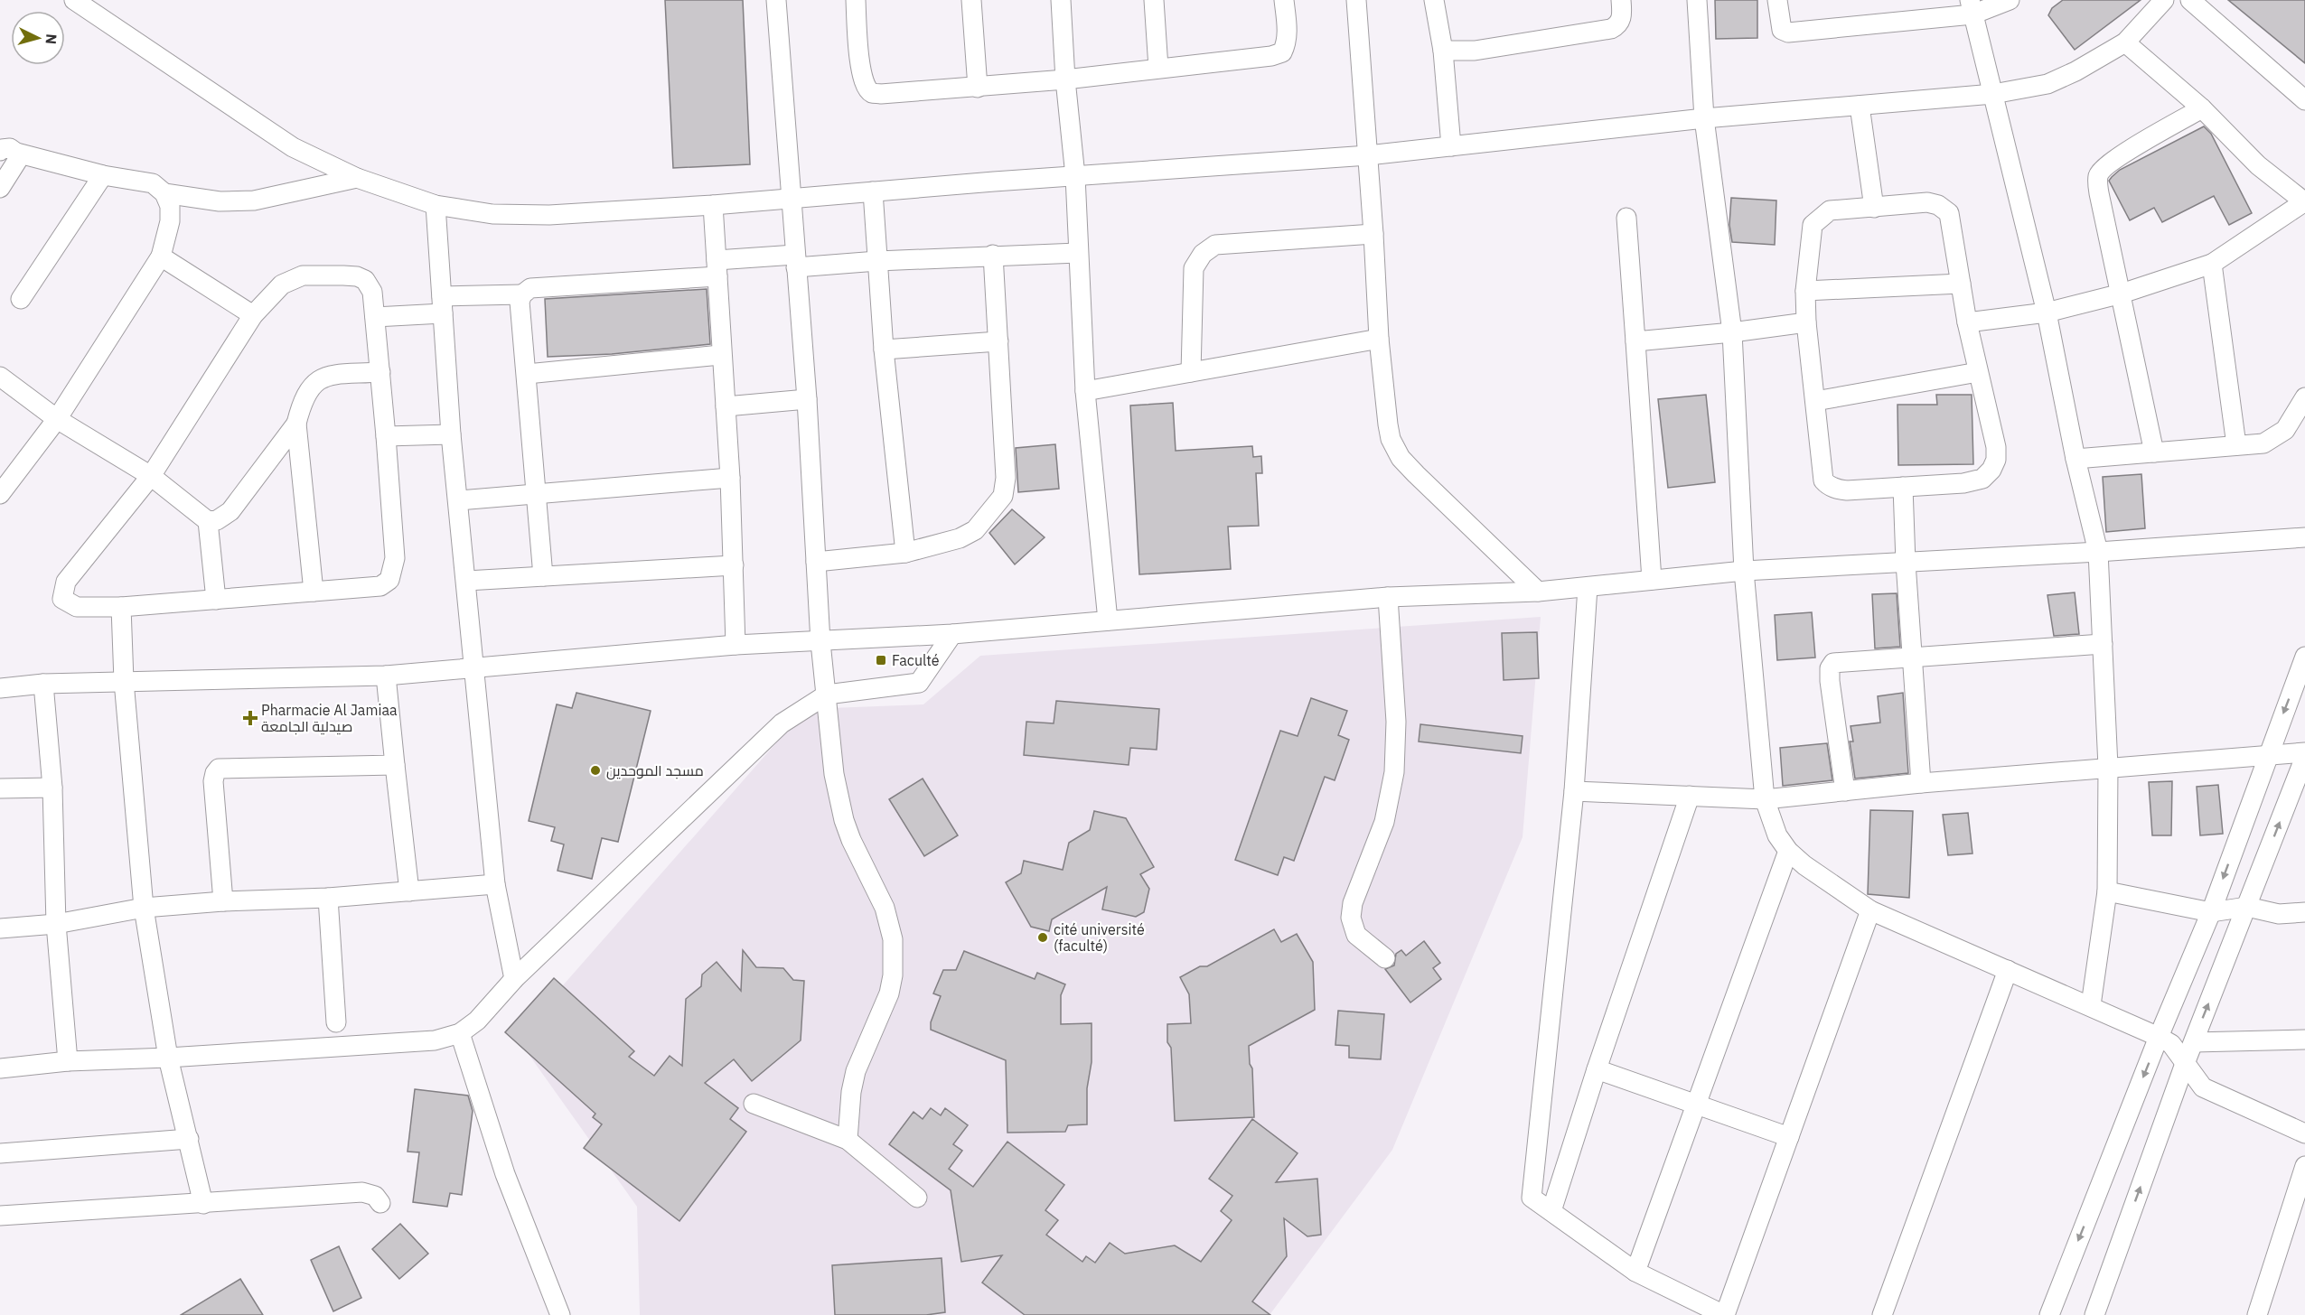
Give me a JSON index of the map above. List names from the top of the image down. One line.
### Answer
{"places":{"transit":["Faculté"],"health":["Pharmacie Al Jamiaa صيدلية الجامعة"],"other":["مسجد الموحدين","cité université (faculté)"]},"north":"right"}
